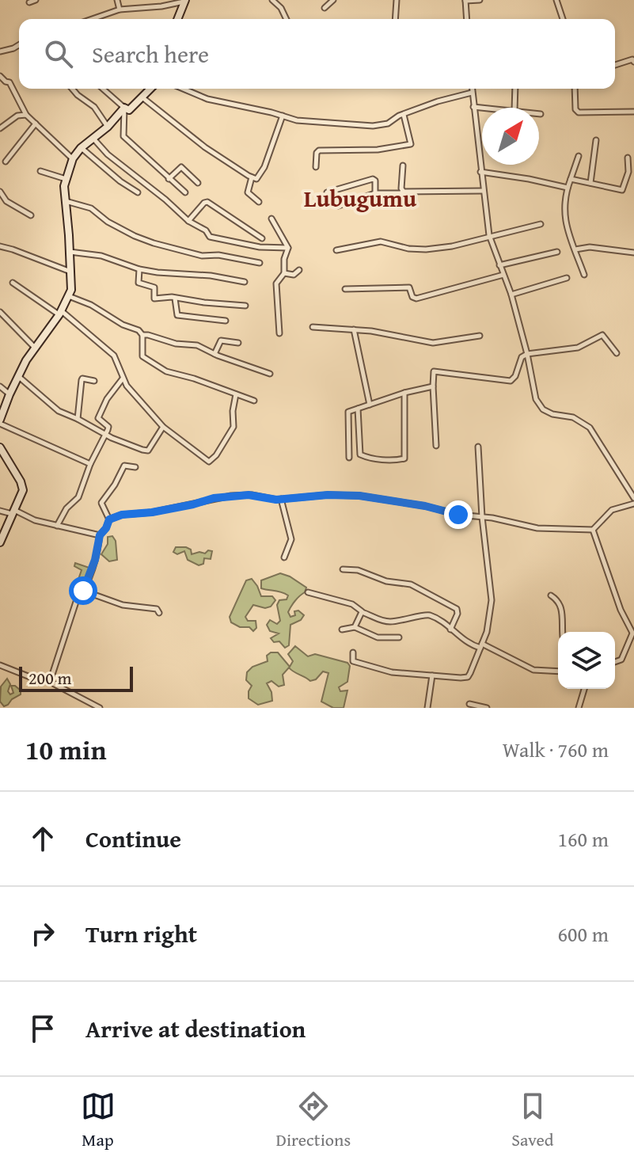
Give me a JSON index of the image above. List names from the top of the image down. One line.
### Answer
{"districts":["Lubugumu"],"scale_bar":"200 m","north":"top right","page":{"search":"Search here","scale":"200 m","heading":["10 min","Walk · 760 m"],"list":[["Continue","160 m"],["Turn right","600 m"],"Arrive at destination"],"nav":["Map","Directions","Saved"]}}
